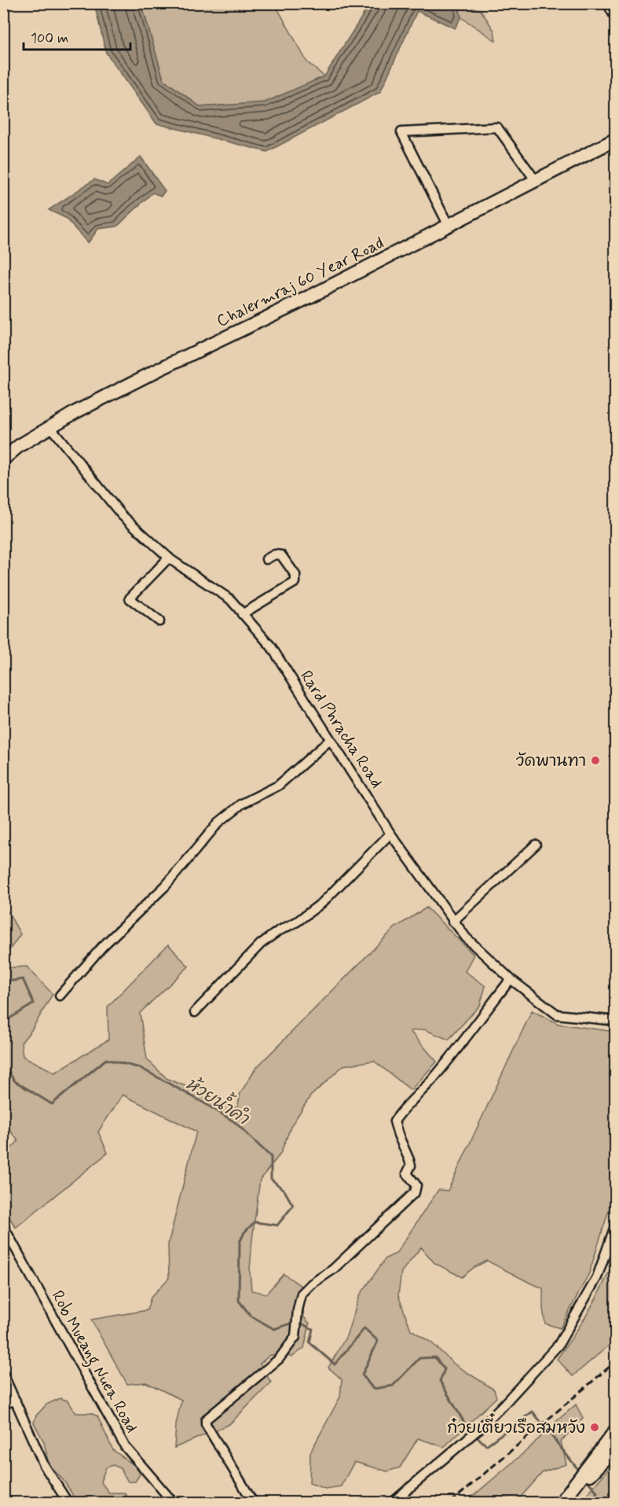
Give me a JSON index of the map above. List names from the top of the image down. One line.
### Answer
{"streets":{"street":["Chalermraj 60 Year Road","Rard Phracha Road","Rob Mueang Nuea Road"]},"crossings":[["Chalermraj 60 Year Road","Rard Phracha Road"]],"water":["ห้วยน้ำคำ"],"places":["วัดพานทา","ก๋วยเตี๋ยวเรือสมหวัง"],"scale_bar":"100 m"}
